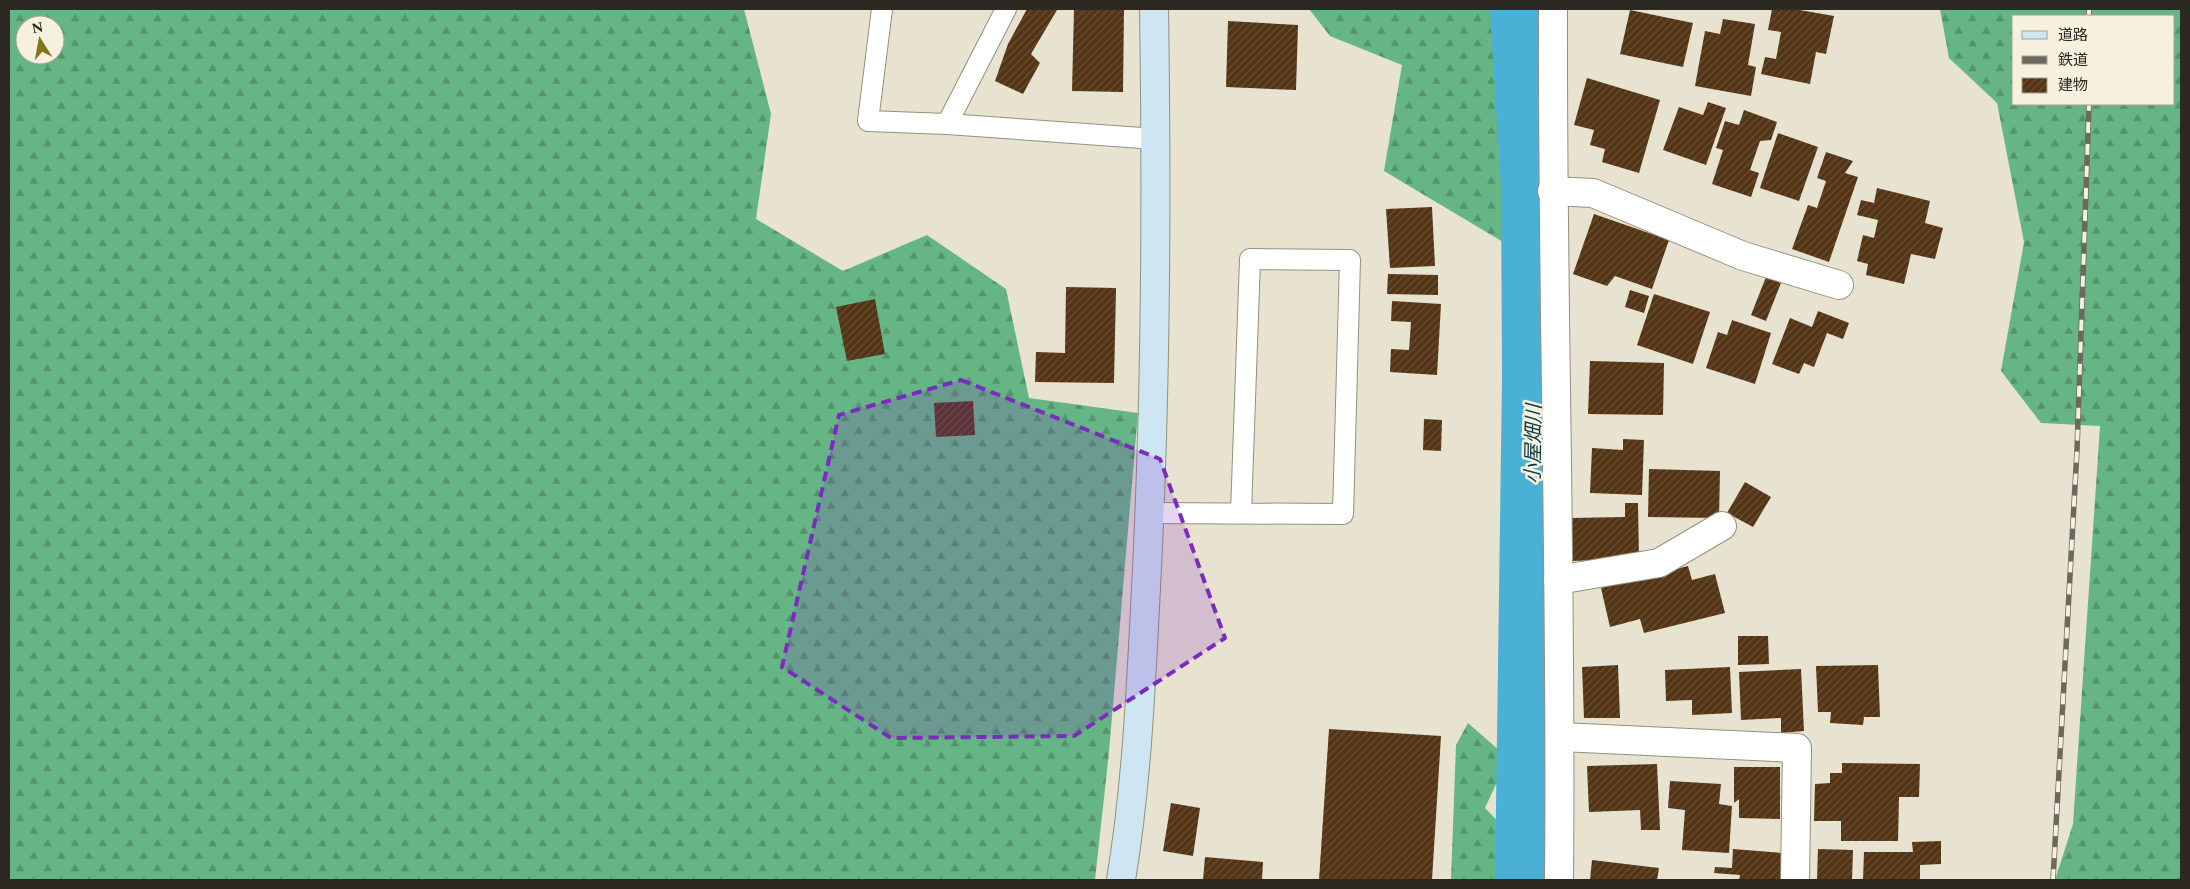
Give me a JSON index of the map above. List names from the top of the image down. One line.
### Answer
{"water":["小屋畑川"],"legend":["道路","鉄道","建物"],"north":"top"}
